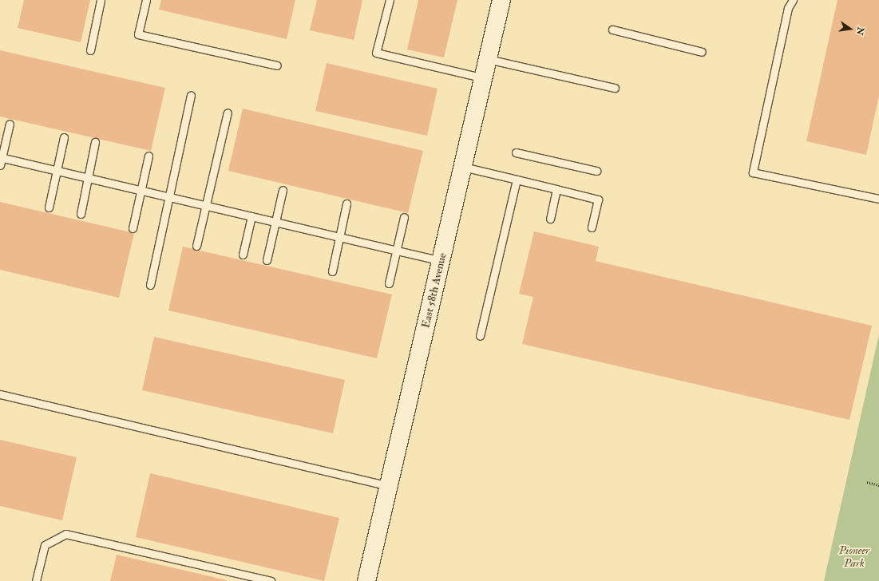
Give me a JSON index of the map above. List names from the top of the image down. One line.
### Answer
{"streets":{"street":["East 58th Avenue"]},"parks":["Pioneer Park"],"north":"right"}
